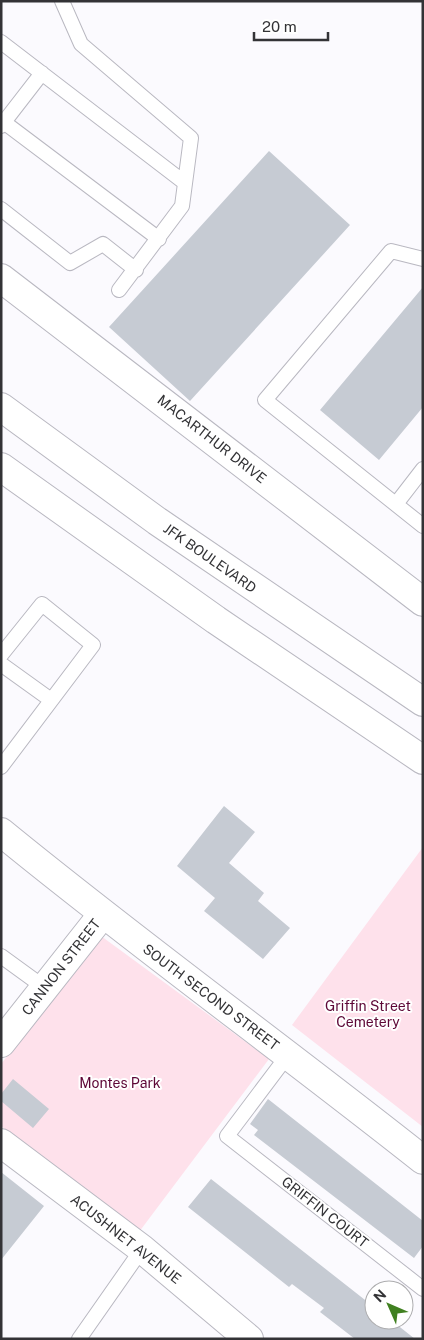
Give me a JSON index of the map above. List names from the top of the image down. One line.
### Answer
{"streets":{"street":["MACARTHUR DRIVE","JFK BOULEVARD","CANNON STREET","SOUTH SECOND STREET","ACUSHNET AVENUE"],"lane":["GRIFFIN COURT"]},"crossings":[["CANNON STREET","SOUTH SECOND STREET"],["SOUTH SECOND STREET","GRIFFIN COURT"]],"parks":["Griffin Street Cemetery","Montes Park"],"scale_bar":"20 m","north":"top left"}
